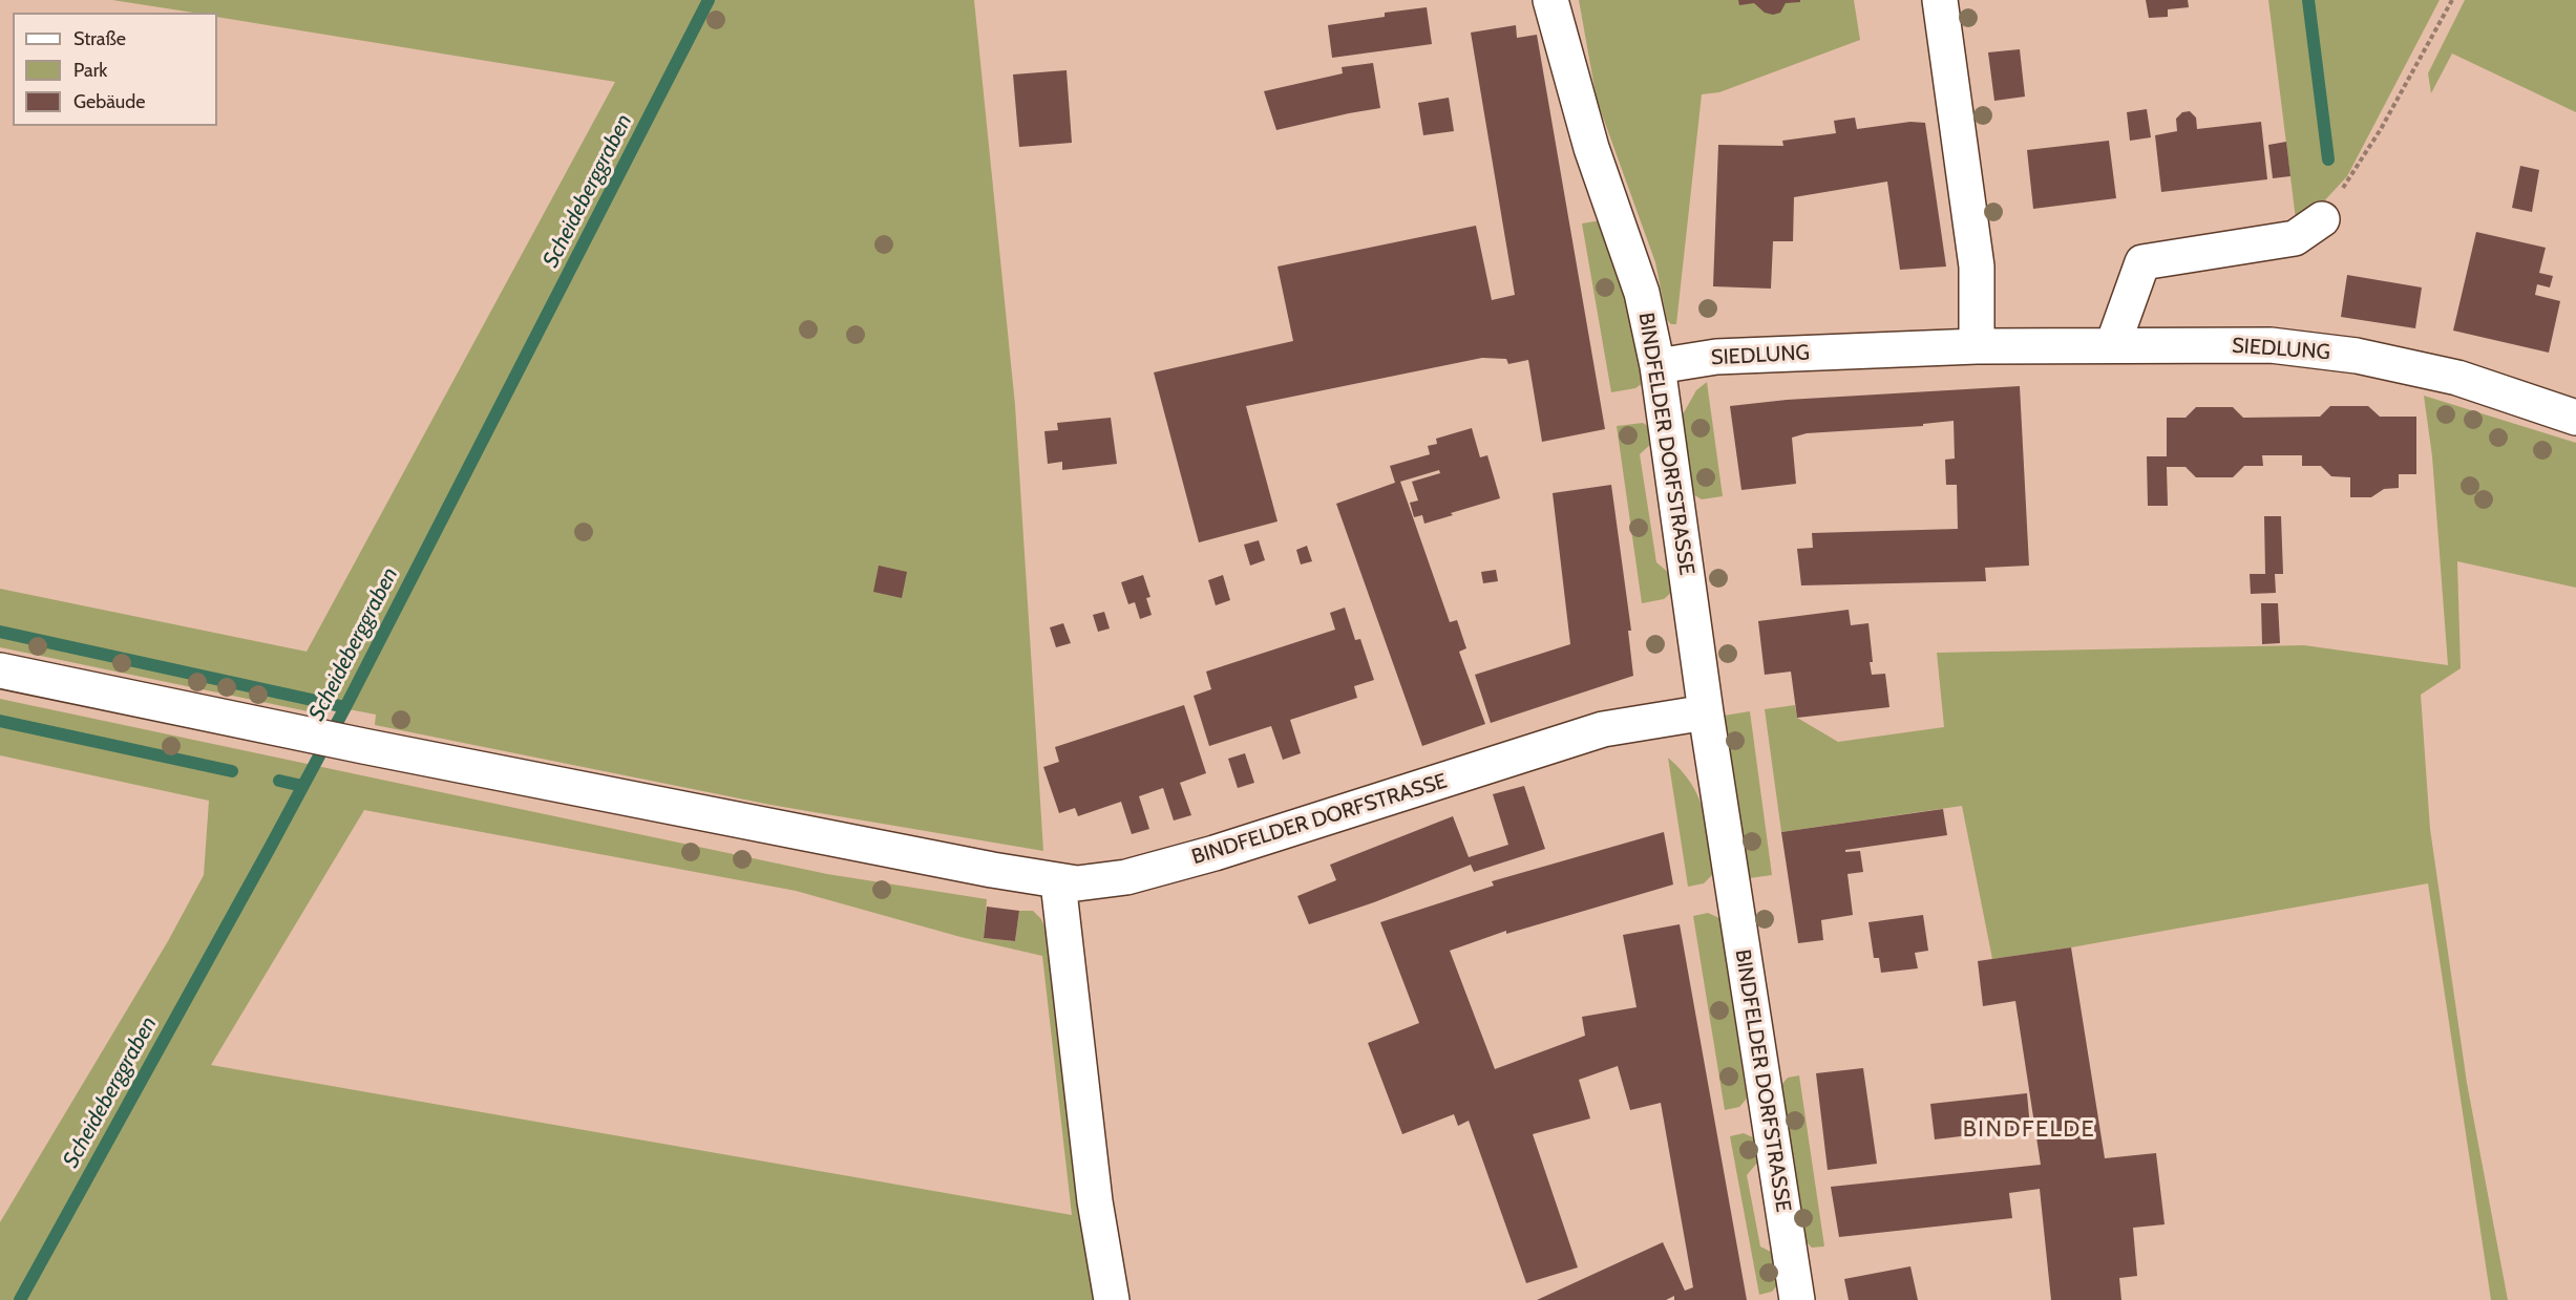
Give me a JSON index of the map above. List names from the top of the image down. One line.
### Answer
{"streets":{"street":["SIEDLUNG","BINDFELDER DORFSTRASSE"]},"crossings":[["SIEDLUNG","BINDFELDER DORFSTRASSE"]],"districts":["BINDFELDE"],"water":["Scheideberggraben"],"legend":["Straße","Park","Gebäude"]}
